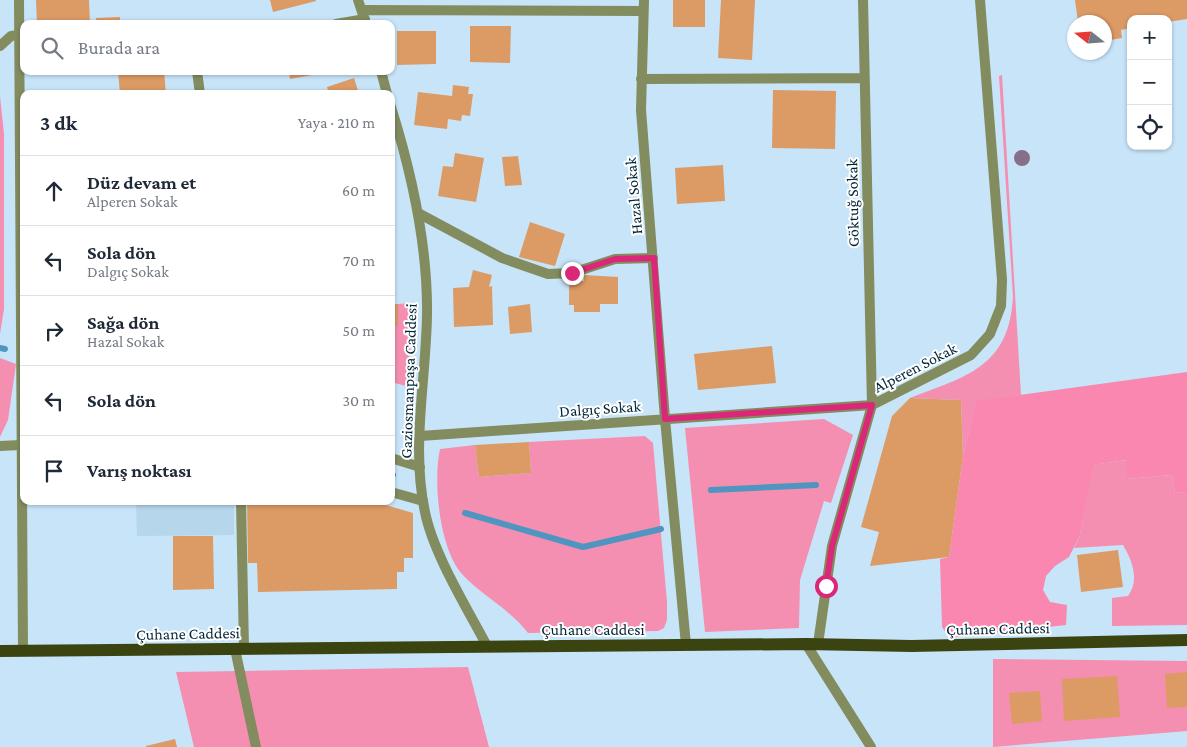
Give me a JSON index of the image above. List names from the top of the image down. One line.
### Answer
{"streets":{"main road":["Çuhane Caddesi"],"street":["Hazal Sokak","Göktuğ Sokak","Alperen Sokak","Gaziosmanpaşa Caddesi","Dalgıç Sokak"]},"crossings":[["Hazal Sokak","Dalgıç Sokak"],["Hazal Sokak","Çuhane Caddesi"],["Göktuğ Sokak","Alperen Sokak"],["Göktuğ Sokak","Dalgıç Sokak"],["Alperen Sokak","Dalgıç Sokak"],["Alperen Sokak","Çuhane Caddesi"],["Gaziosmanpaşa Caddesi","Dalgıç Sokak"],["Gaziosmanpaşa Caddesi","Çuhane Caddesi"]],"north":"left","page":{"map_buttons":["+","−"],"search":"Burada ara","heading":["3 dk","Yaya · 210 m"],"list":[["Düz devam et","Alperen Sokak","60 m"],["Sola dön","Dalgıç Sokak","70 m"],["Sağa dön","Hazal Sokak","50 m"],["Sola dön","30 m"],"Varış noktası"]}}
